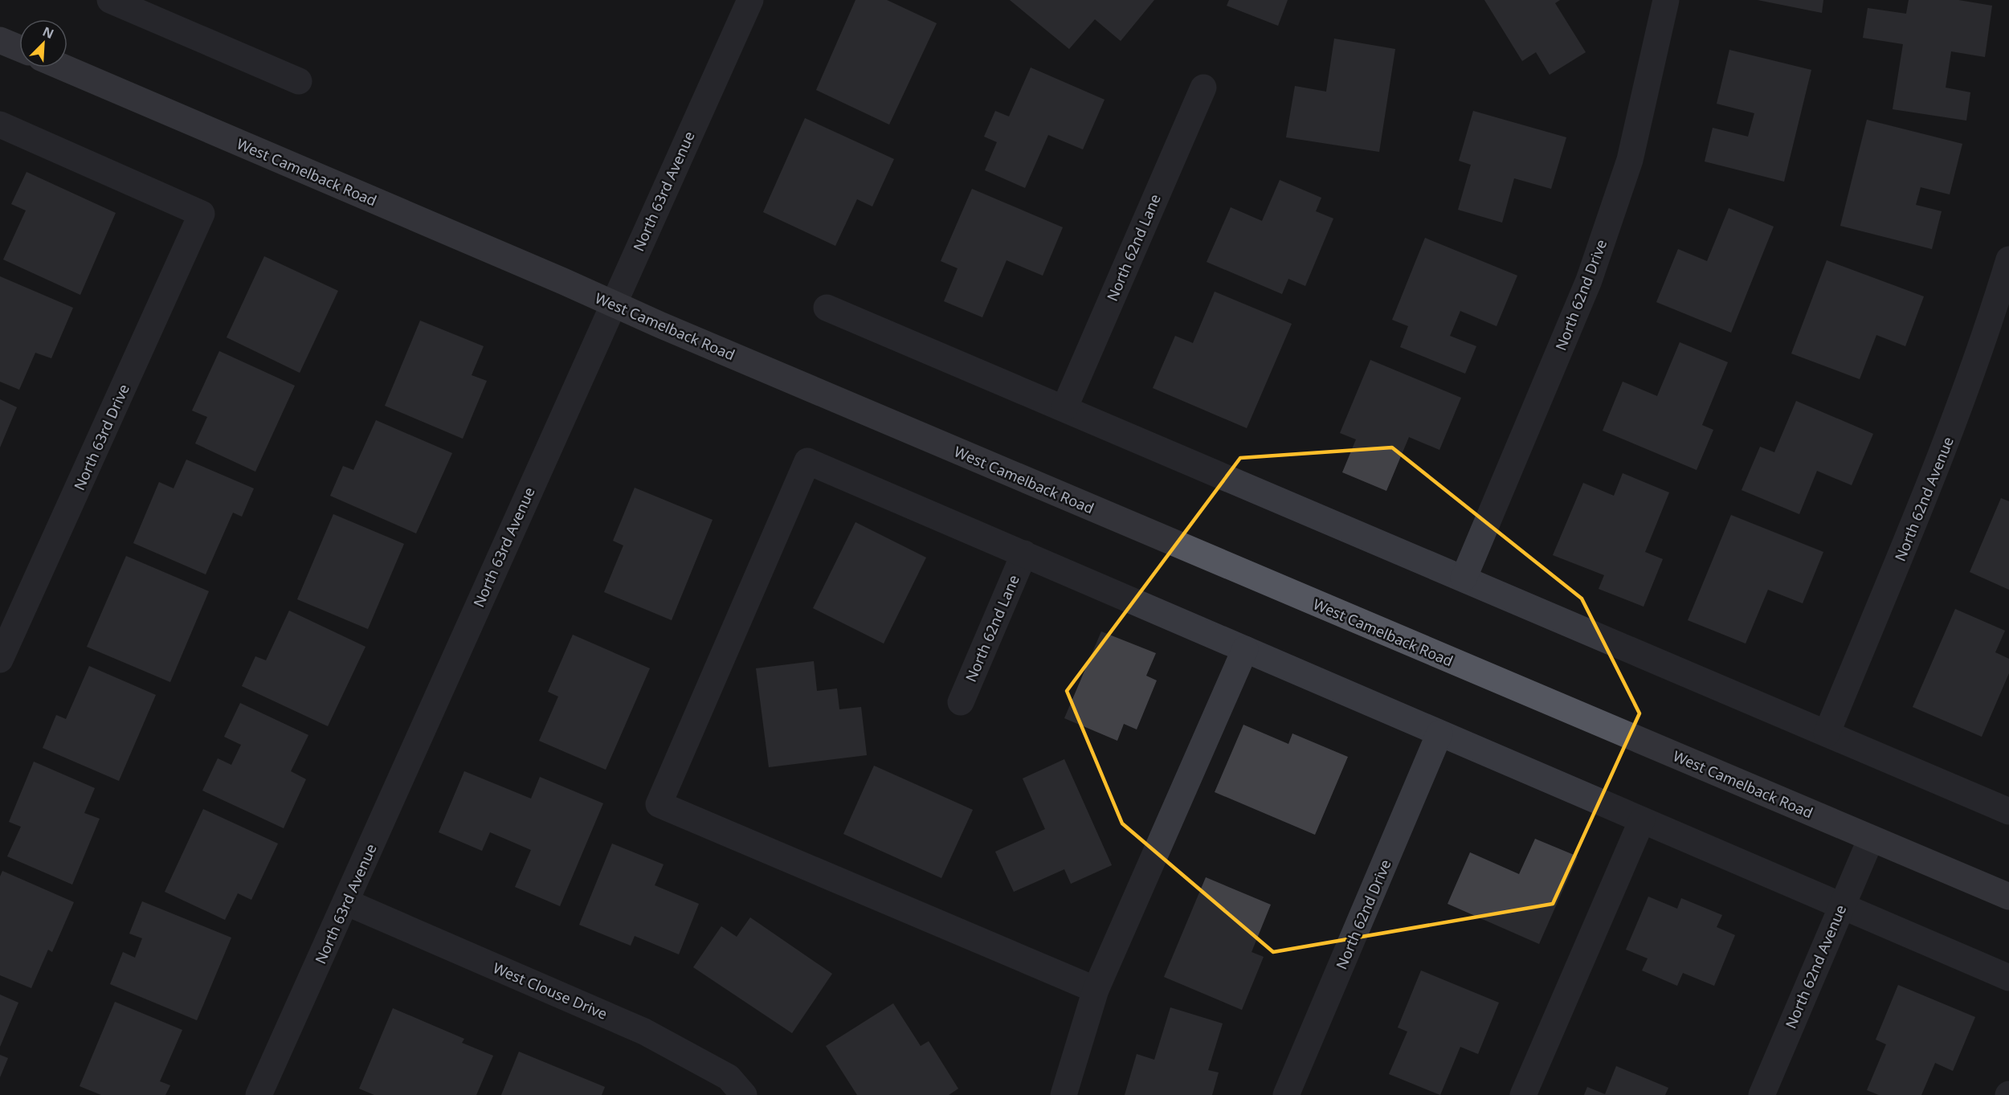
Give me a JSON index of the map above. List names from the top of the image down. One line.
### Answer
{"streets":{"main road":["West Camelback Road"],"street":["North 63rd Avenue","North 62nd Lane","North 62nd Drive","North 63rd Drive","North 62nd Avenue","West Clouse Drive"]},"crossings":[["West Camelback Road","North 63rd Avenue"],["West Camelback Road","North 62nd Avenue"],["North 63rd Avenue","West Clouse Drive"]],"north":"top right"}
